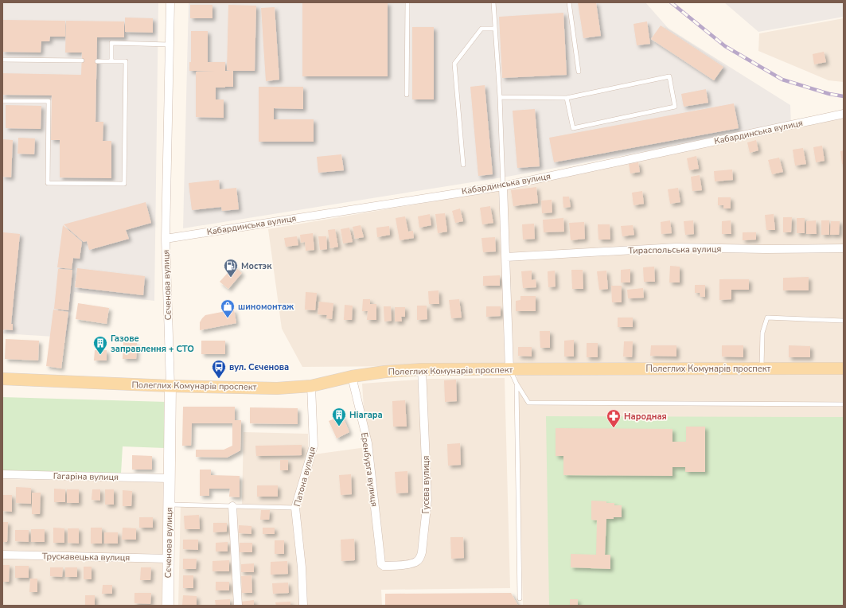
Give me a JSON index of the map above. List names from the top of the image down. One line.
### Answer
{"streets":{"main road":["Полеглих Комунарів проспект"],"street":["Кабардинська вулиця","Тираспольська вулиця","Сєченова вулиця","Еренбурга вулиця","Гагаріна вулиця","Патона вулиця","Гусєва вулиця","Трускавецька вулиця"]},"crossings":[["Кабардинська вулиця","Сєченова вулиця"],["Сєченова вулиця","Полеглих Комунарів проспект"],["Сєченова вулиця","Гагаріна вулиця"],["Сєченова вулиця","Трускавецька вулиця"],["Полеглих Комунарів проспект","Еренбурга вулиця"],["Полеглих Комунарів проспект","Патона вулиця"],["Полеглих Комунарів проспект","Гусєва вулиця"],["Еренбурга вулиця","Гусєва вулиця"]],"places":{"fuel station":["Мостэк"],"shop":["шиномонтаж"],"building":["Газове заправлення + СТО","Ніагара"],"bus stop":["вул. Сєченова"],"pharmacy":["Народная"]}}
